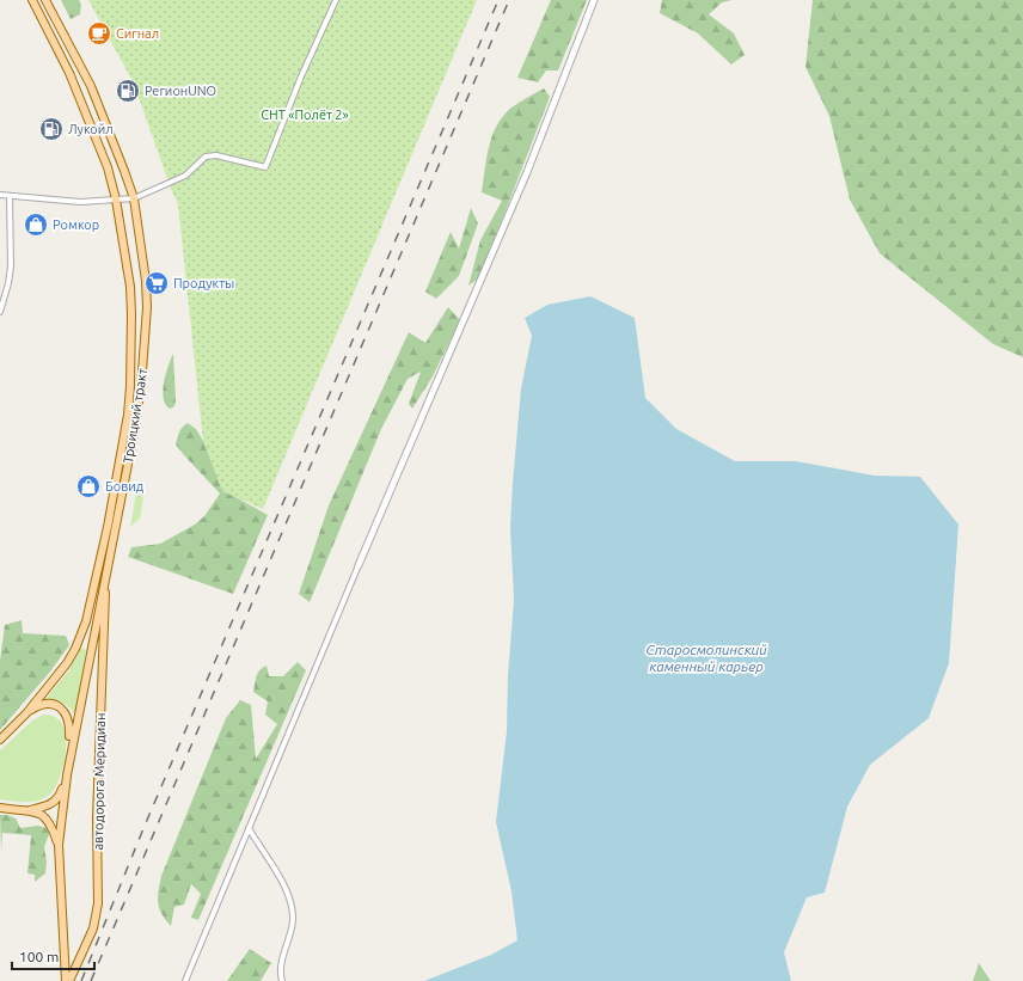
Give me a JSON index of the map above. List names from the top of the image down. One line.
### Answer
{"streets":{"main road":["Троицкий тракт","автодорога Меридиан"]},"crossings":[["Троицкий тракт","автодорога Меридиан"]],"water":["Старосмолинский каменный карьер"],"parks":["СНТ «Полёт 2»"],"places":{"cafe":["Сигнал"],"fuel station":["РегионUNO","Лукойл"],"shop":["Ромкор","Бовид"],"supermarket":["Продукты"]},"scale_bar":"100 m"}
